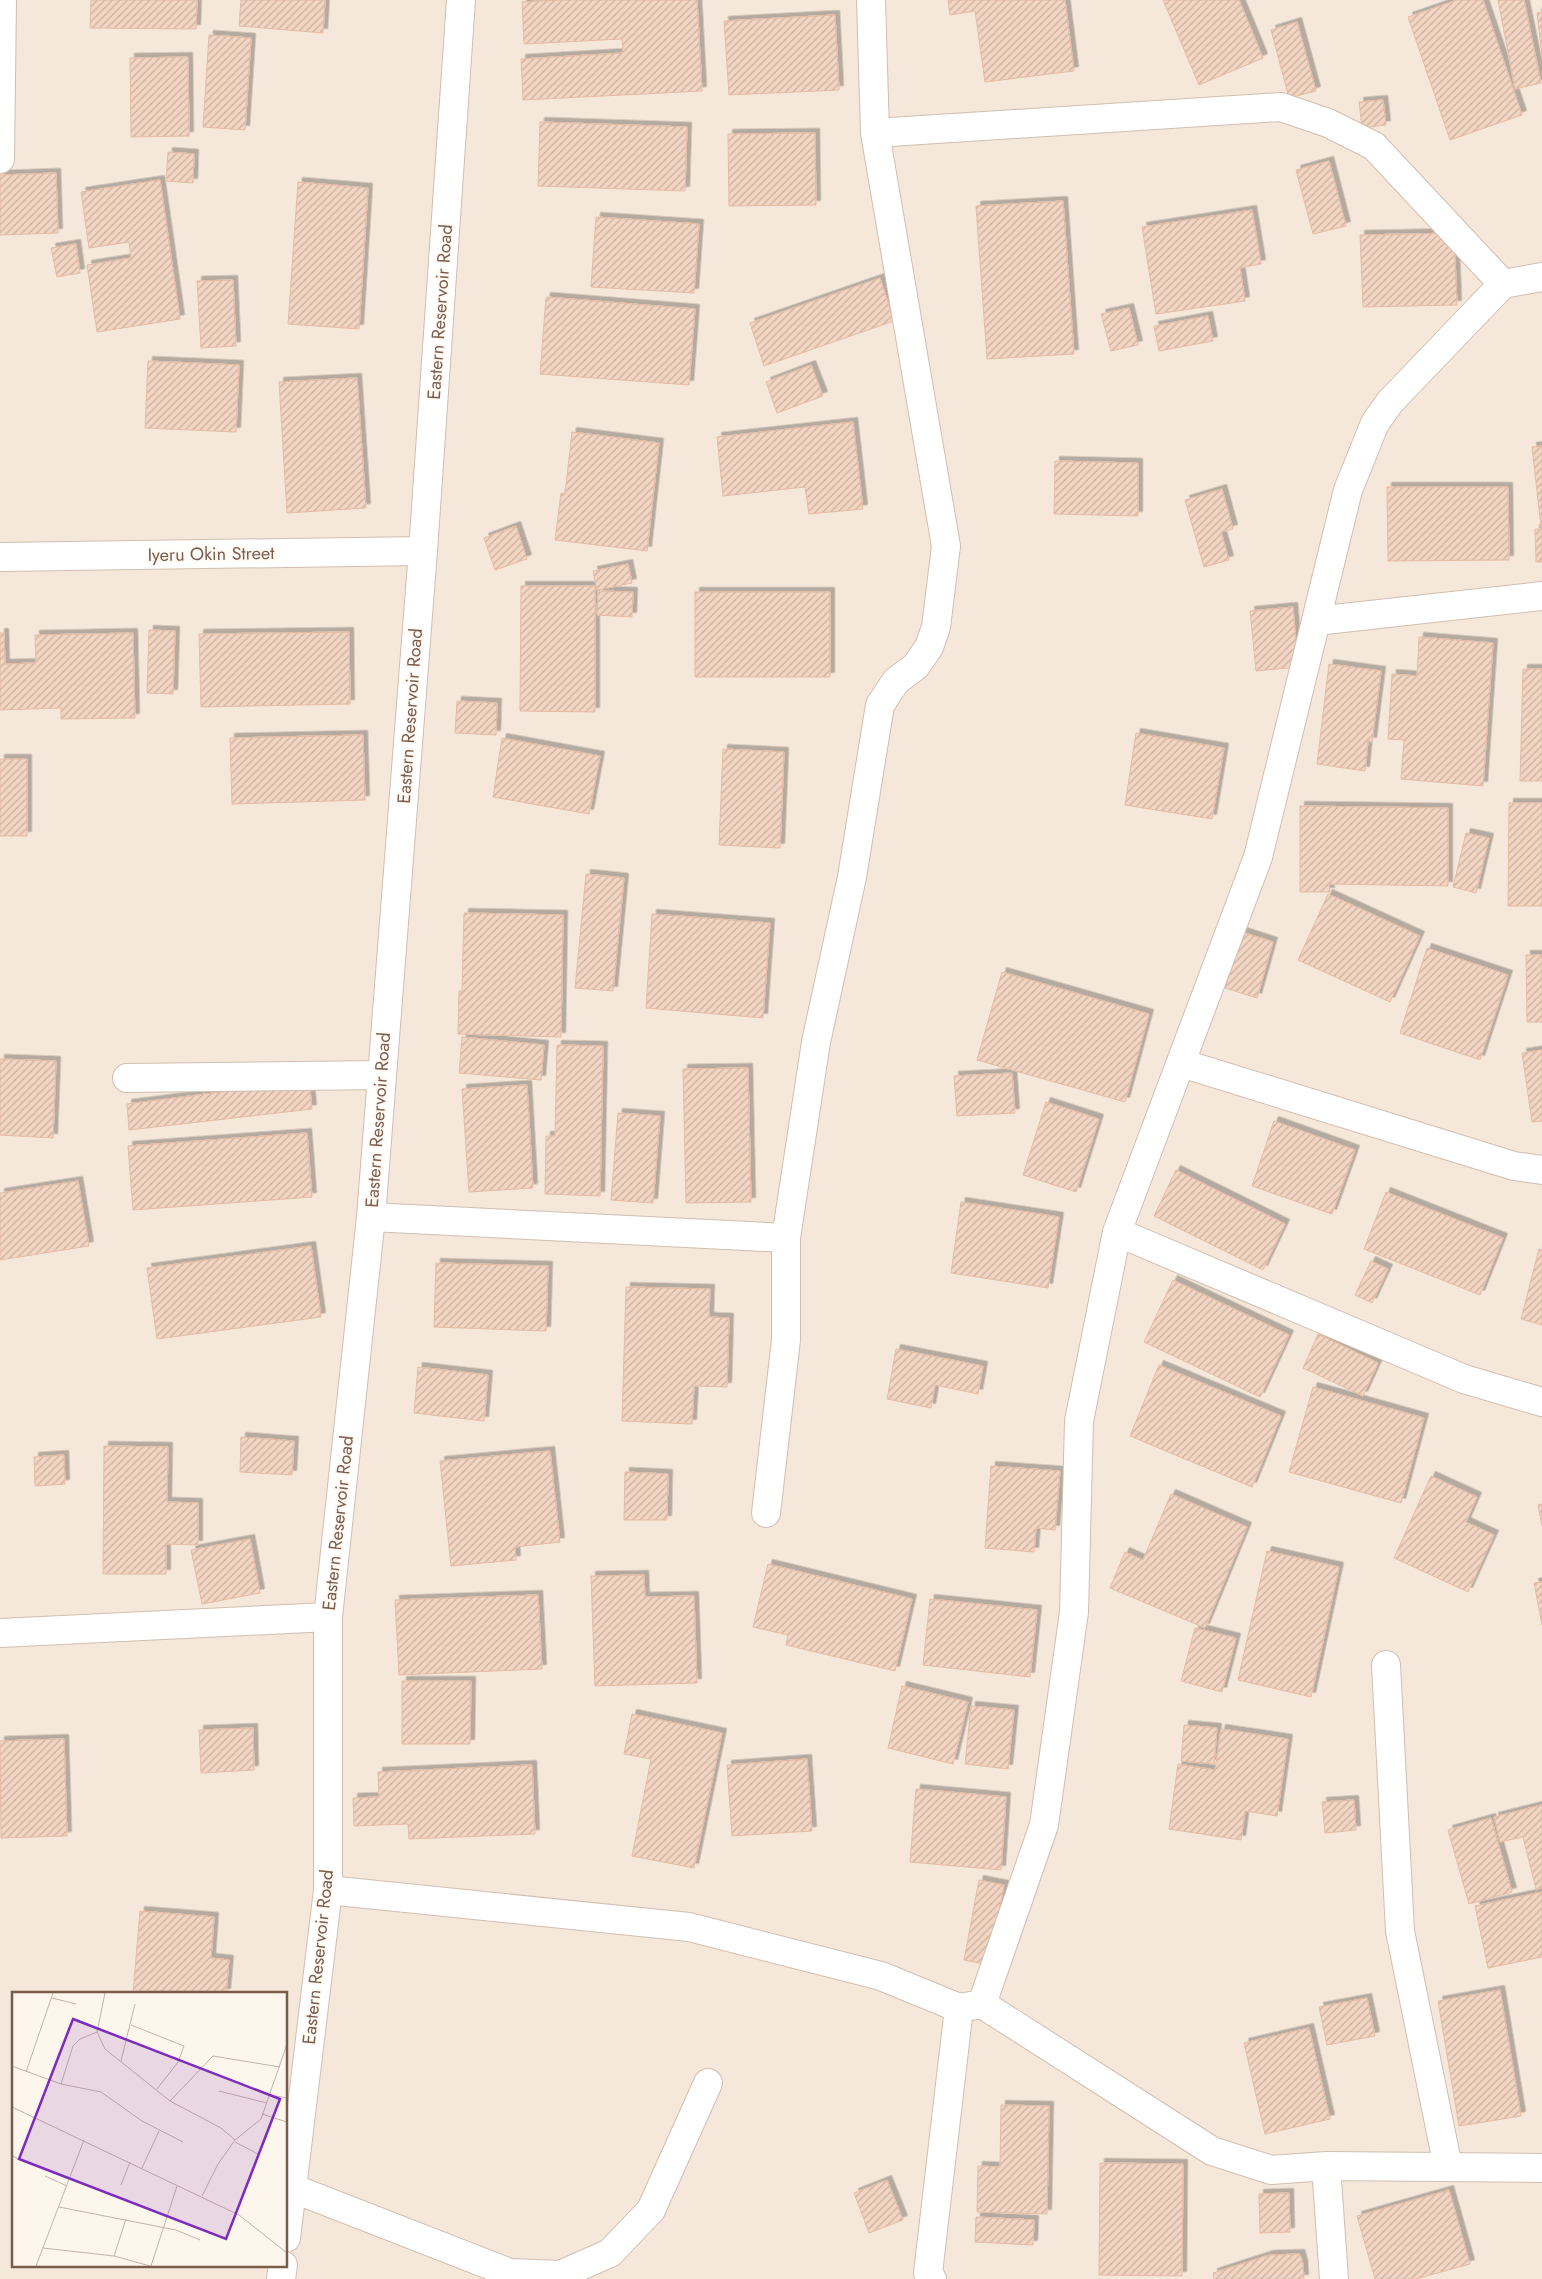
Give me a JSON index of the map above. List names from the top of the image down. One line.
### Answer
{"streets":{"street":["Eastern Reservoir Road","Iyeru Okin Street"]},"crossings":[["Eastern Reservoir Road","Iyeru Okin Street"]]}
